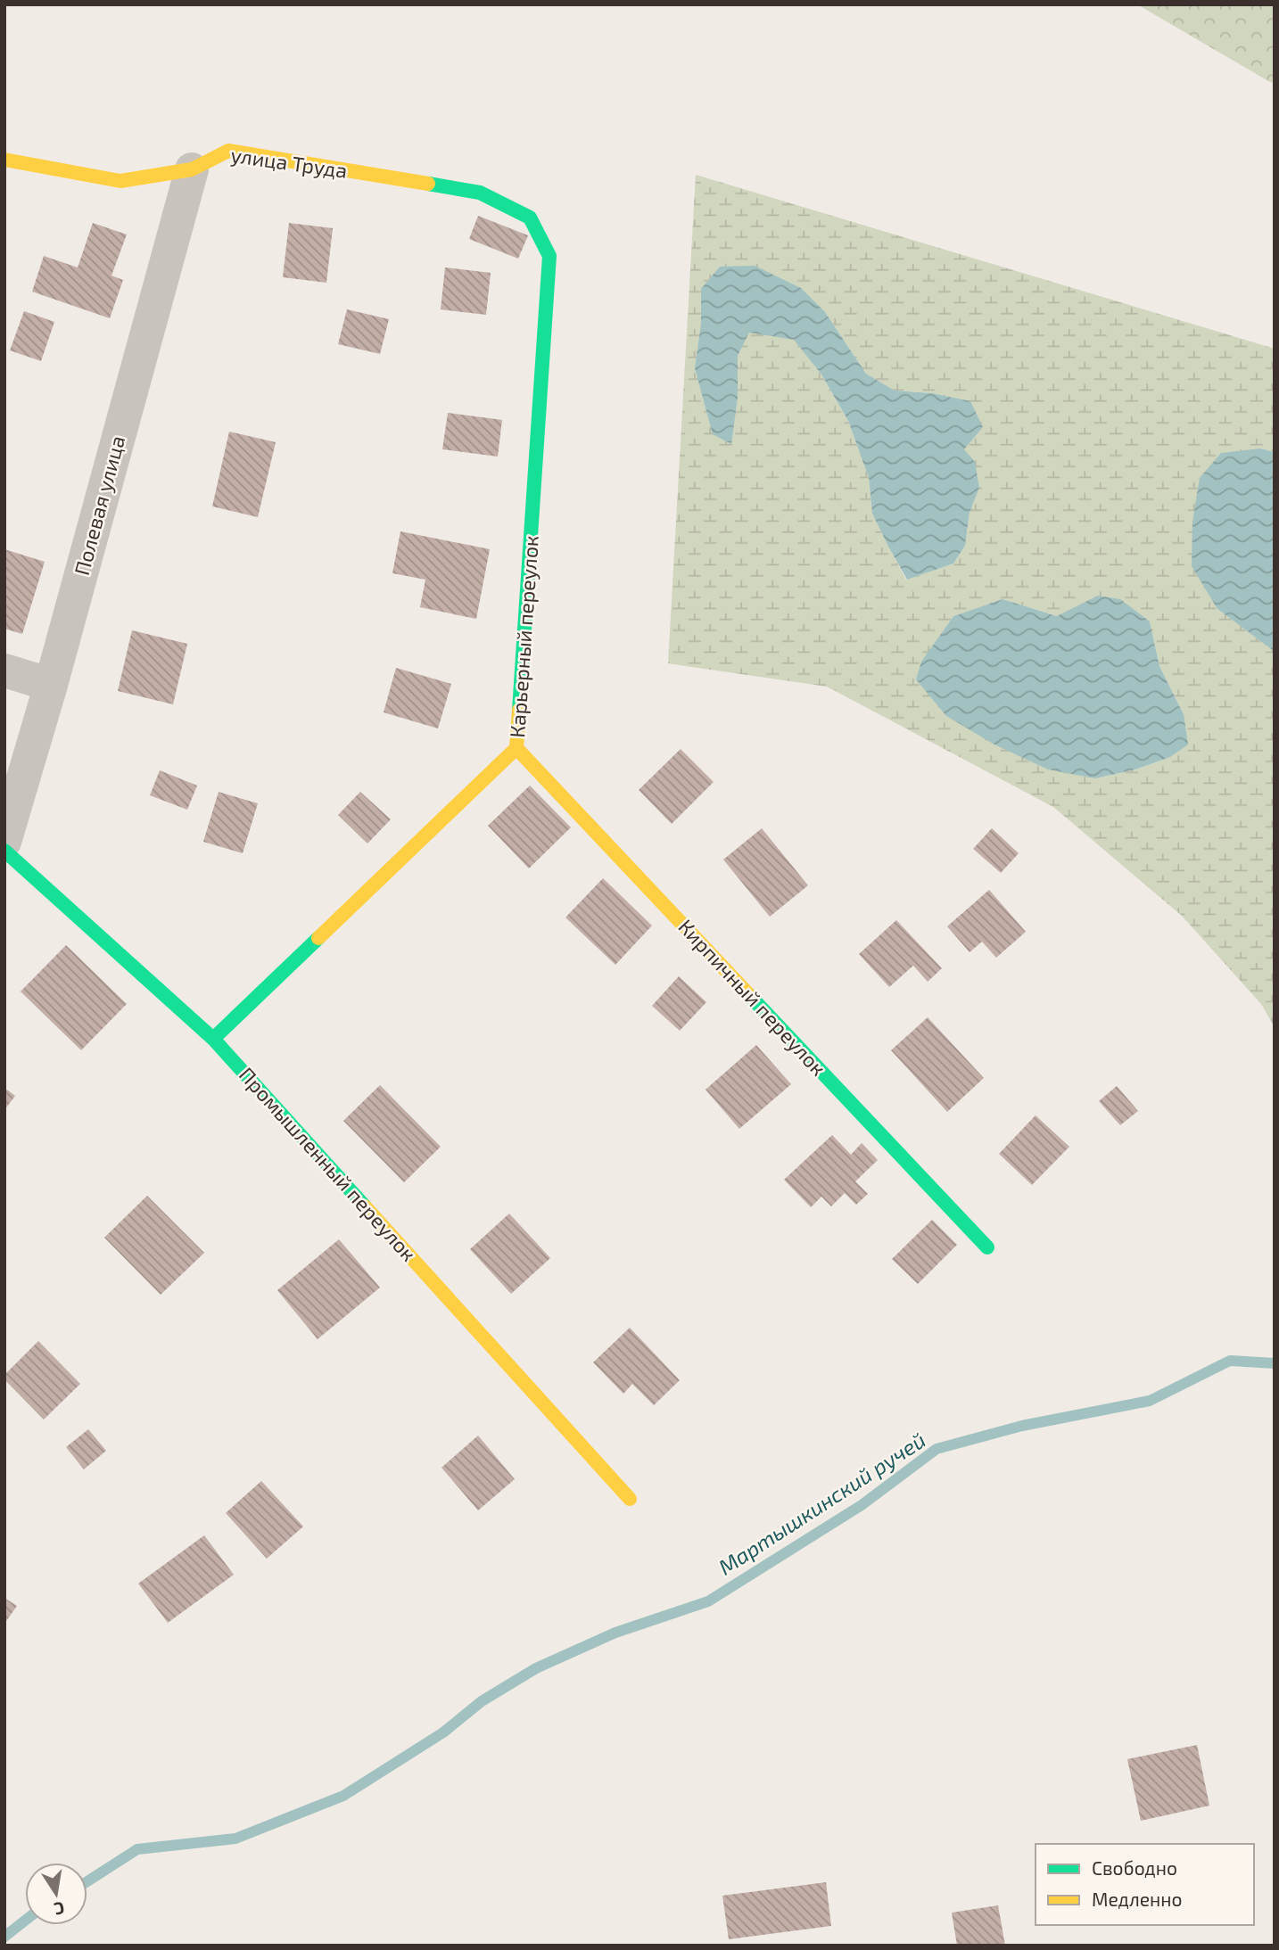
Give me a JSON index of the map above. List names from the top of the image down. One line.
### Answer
{"streets":{"street":["улица Труда","Полевая улица","Карьерный переулок","Кирпичный переулок","Промышленный переулок"]},"crossings":[["улица Труда","Полевая улица"],["улица Труда","Карьерный переулок"],["Карьерный переулок","Кирпичный переулок"],["Карьерный переулок","Промышленный переулок"]],"water":["Мартышкинский ручей"],"legend":["Свободно","Медленно"],"north":"bottom"}
